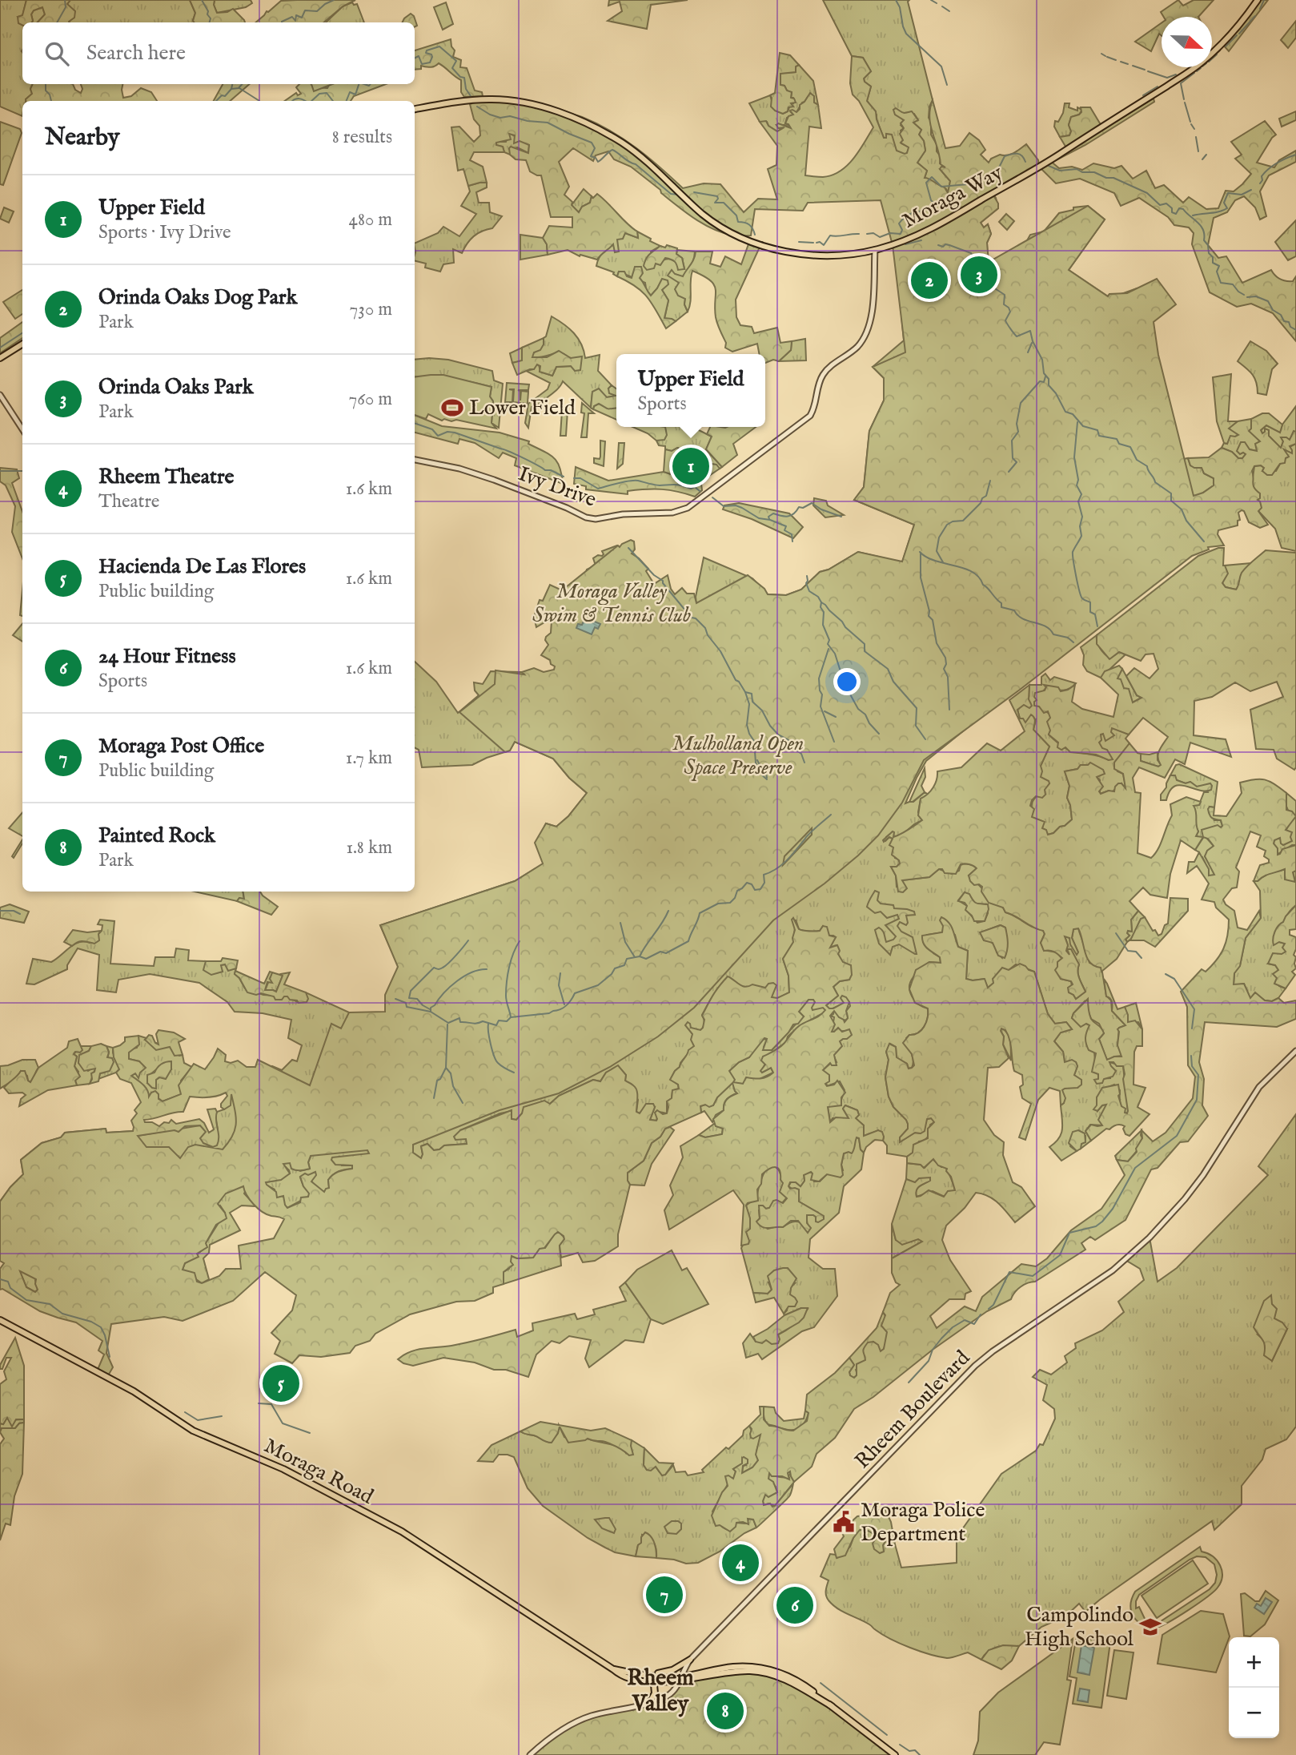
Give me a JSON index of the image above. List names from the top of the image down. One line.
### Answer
{"streets":{"main road":["Moraga Way","Moraga Road"],"street":["Ivy Drive","Rheem Boulevard"]},"crossings":[["Moraga Way","Ivy Drive"],["Rheem Boulevard","Moraga Road"]],"districts":["Rheem Valley"],"parks":["Moraga Valley Swim & Tennis Club","Mulholland Open Space Preserve"],"places":{"sports":["Lower Field"],"public building":["Moraga Police Department"],"school or university":["Campolindo High School"]},"north":"right","page":{"search":"Search here","heading":["Nearby","8 results"],"list":[{"mark":"1","name":"Upper Field","note":"Sports · Ivy Drive","value":"480 m"},{"mark":"2","name":"Orinda Oaks Dog Park","note":"Park","value":"730 m"},{"mark":"3","name":"Orinda Oaks Park","note":"Park","value":"760 m"},{"mark":"4","name":"Rheem Theatre","note":"Theatre","value":"1.6 km"},{"mark":"5","name":"Hacienda De Las Flores","note":"Public building","value":"1.6 km"},{"mark":"6","name":"24 Hour Fitness","note":"Sports","value":"1.6 km"},{"mark":"7","name":"Moraga Post Office","note":"Public building","value":"1.7 km"},{"mark":"8","name":"Painted Rock","note":"Park","value":"1.8 km"}],"pins":["3","2","1","5","4","7","6","8"],"popup":["Upper Field","Sports"],"map_buttons":["+","−"]}}
